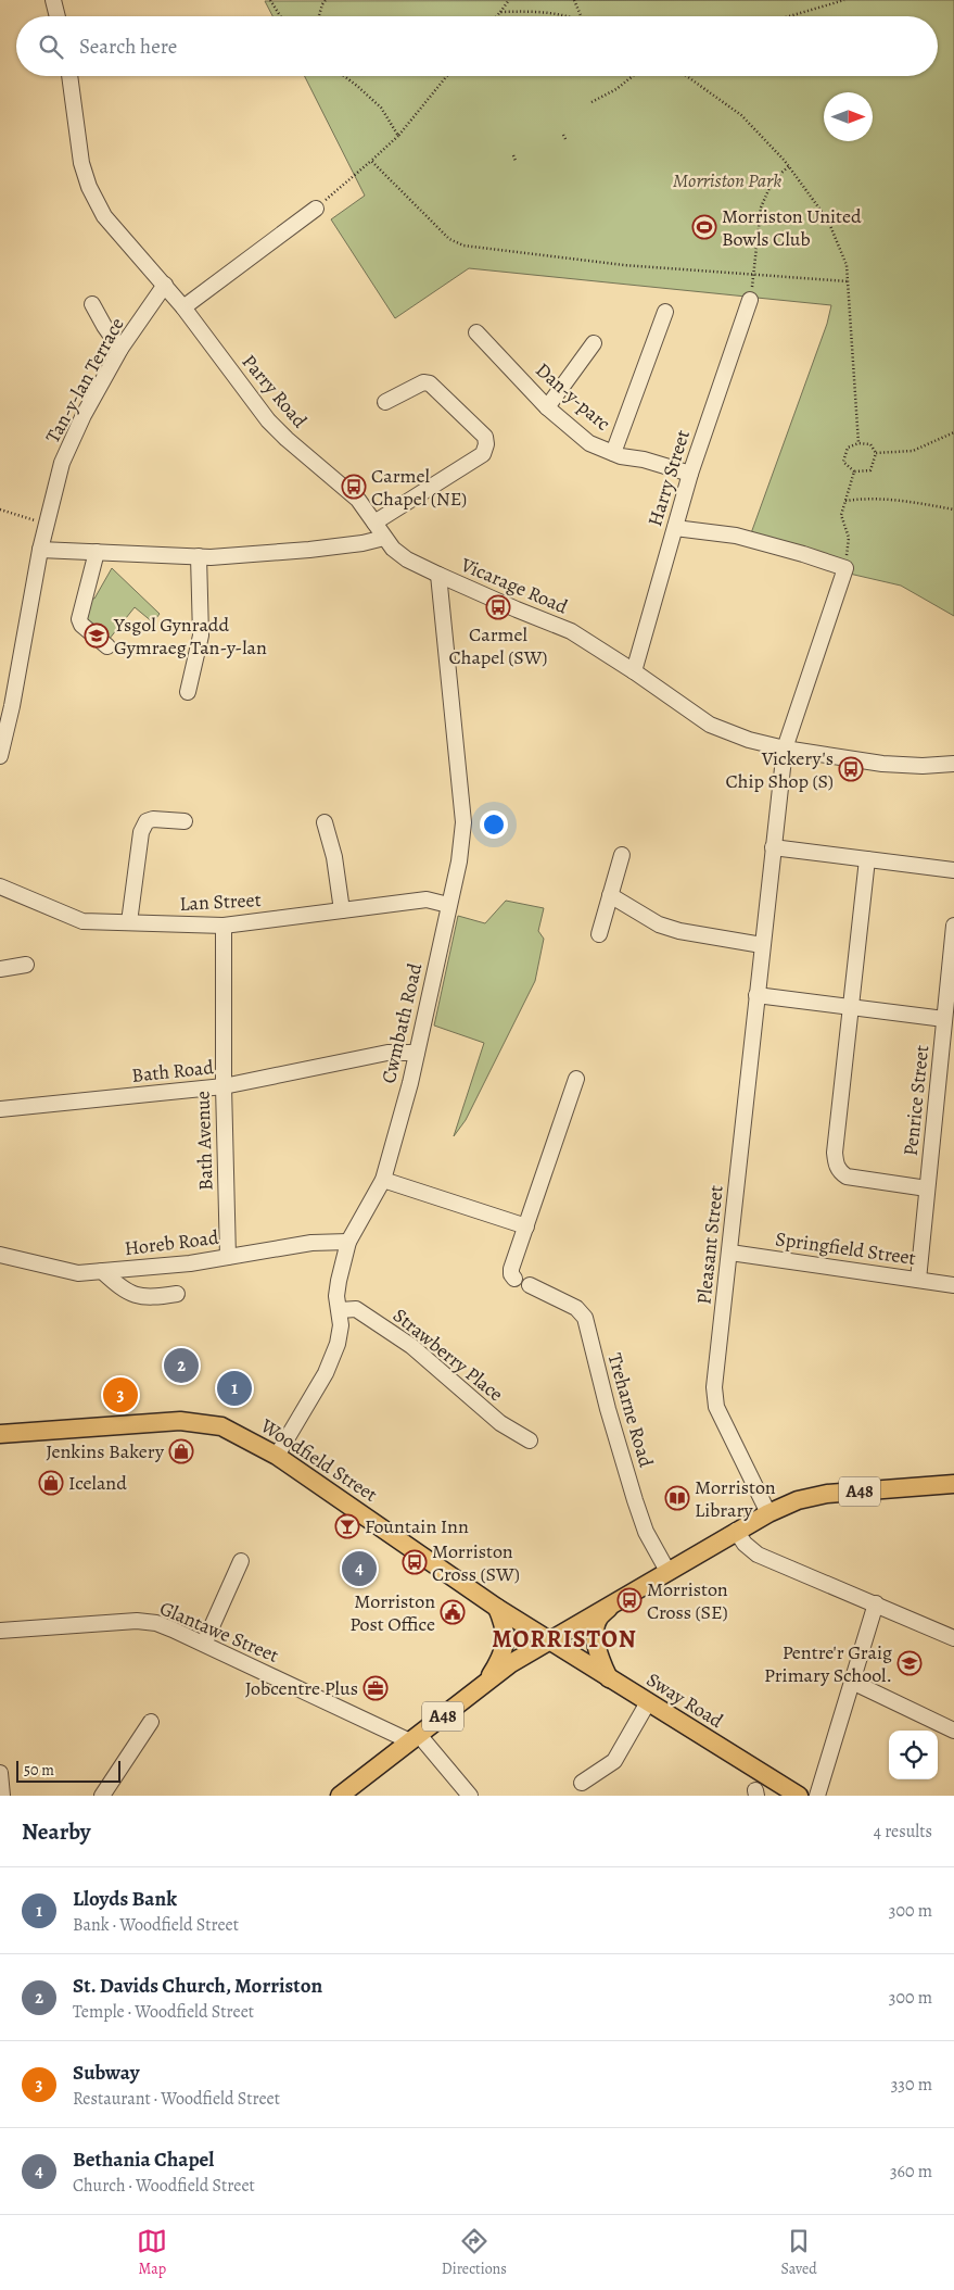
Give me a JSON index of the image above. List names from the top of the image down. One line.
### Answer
{"streets":{"main road":["Woodfield Street","A48","Sway Road"],"street":["Tan-y-lan Terrace","Parry Road","Dan-y-parc","Harry Street","Vicarage Road","Lan Street","Cwmbath Road","Bath Road","Penrice Street","Bath Avenue","Horeb Road","Pleasant Street","Springfield Street","Strawberry Place","Treharne Road","Glantawe Street"]},"crossings":[["Tan-y-lan Terrace","Parry Road"],["Parry Road","Vicarage Road"],["Dan-y-parc","Harry Street"],["Harry Street","Vicarage Road"],["Vicarage Road","Cwmbath Road"],["Lan Street","Cwmbath Road"],["Lan Street","Bath Avenue"],["Cwmbath Road","Bath Road"],["Cwmbath Road","Horeb Road"],["Cwmbath Road","Strawberry Place"],["Cwmbath Road","Woodfield Street"],["Bath Road","Bath Avenue"],["Penrice Street","Springfield Street"],["Bath Avenue","Horeb Road"],["Pleasant Street","Springfield Street"],["Pleasant Street","A48"],["Treharne Road","A48"],["Woodfield Street","A48"],["Woodfield Street","Sway Road"],["A48","Glantawe Street"],["A48","Sway Road"]],"districts":["MORRISTON"],"parks":["Morriston Park"],"places":{"sports":["Morriston United Bowls Club"],"bus stop":["Carmel Chapel (NE)","Carmel Chapel (SW)","Vickery's Chip Shop (S)","Morriston Cross (SW)","Morriston Cross (SE)"],"school or university":["Ysgol Gynradd Gymraeg Tan-y-lan","Pentre'r Graig Primary School."],"shop":["Jenkins Bakery","Iceland"],"library":["Morriston Library"],"bar":["Fountain Inn"],"public building":["Morriston Post Office"],"office":["Jobcentre Plus"]},"scale_bar":"50 m","north":"right","page":{"search":"Search here","pins":["2","1","3","4"],"scale":"50 m","heading":["Nearby","4 results"],"list":[{"mark":"1","name":"Lloyds Bank","note":"Bank · Woodfield Street","value":"300 m"},{"mark":"2","name":"St. Davids Church, Morriston","note":"Temple · Woodfield Street","value":"300 m"},{"mark":"3","name":"Subway","note":"Restaurant · Woodfield Street","value":"330 m"},{"mark":"4","name":"Bethania Chapel","note":"Church · Woodfield Street","value":"360 m"}],"nav":["Map","Directions","Saved"]}}
